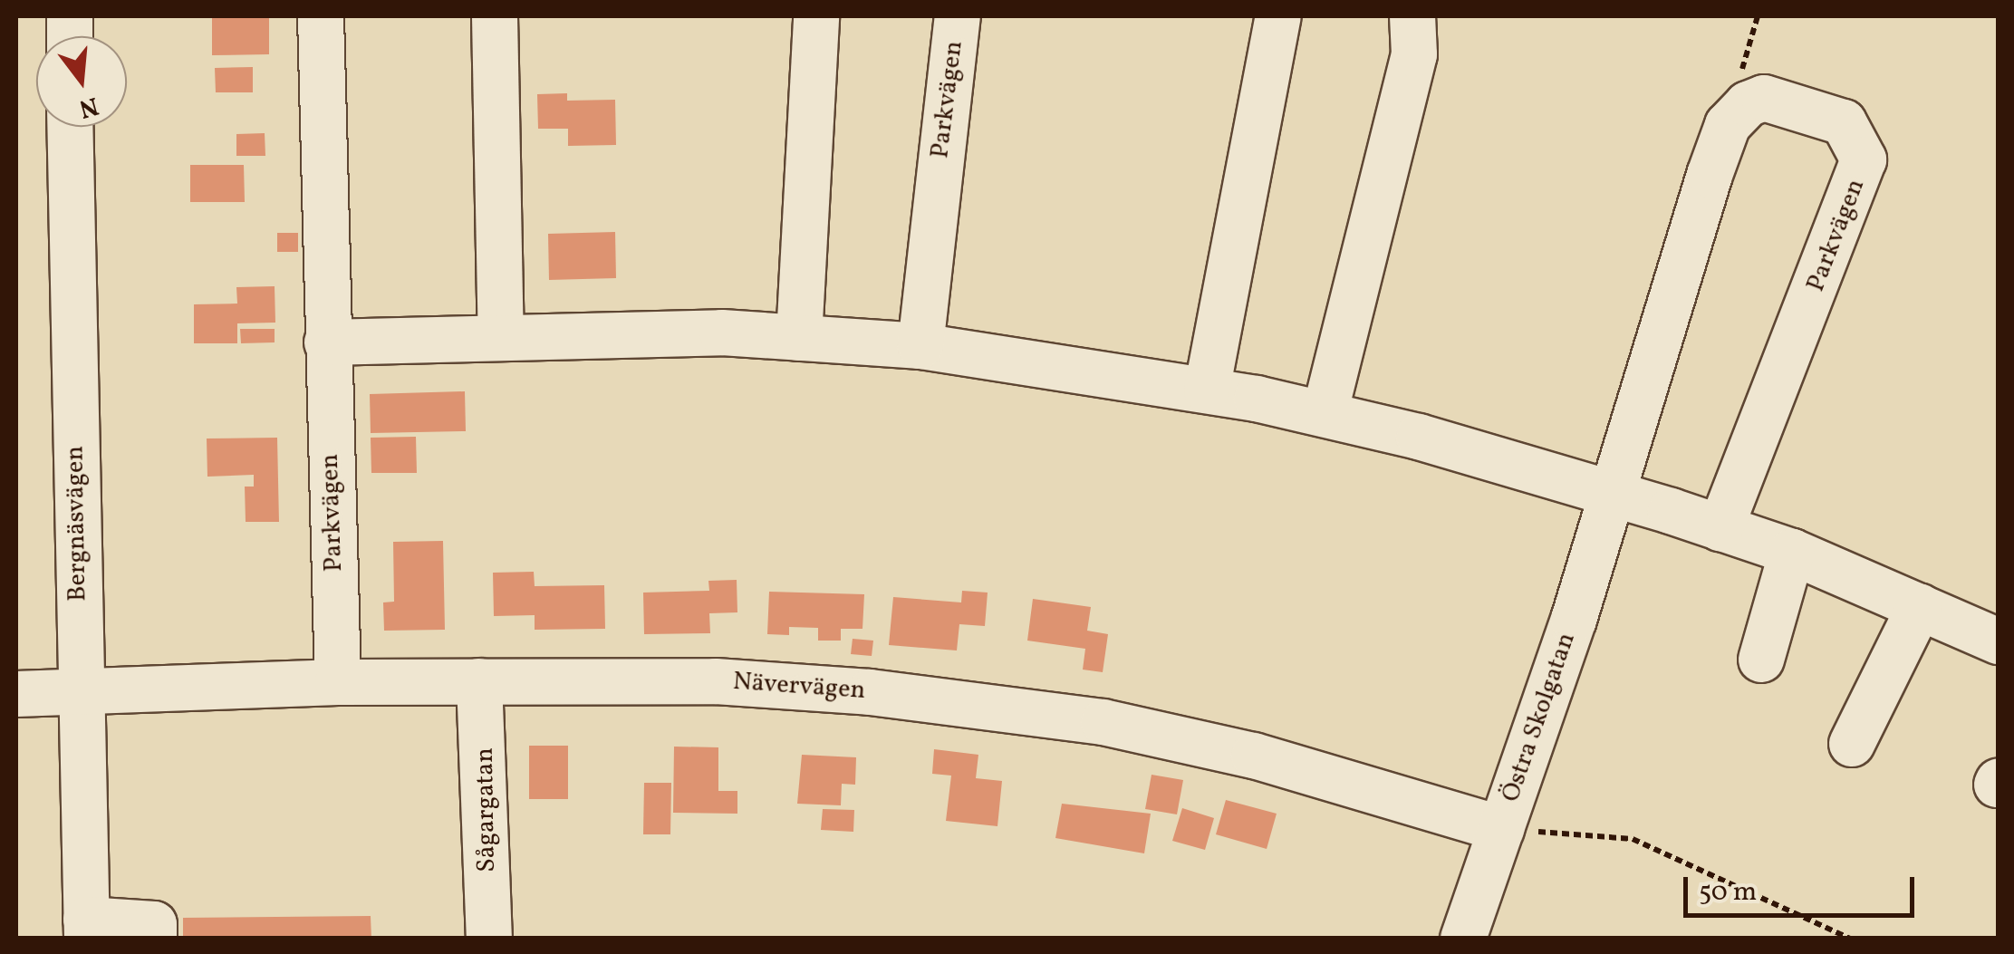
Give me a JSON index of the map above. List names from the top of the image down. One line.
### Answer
{"streets":{"street":["Parkvägen","Bergnäsvägen","Nävervägen","Östra Skolgatan","Sågargatan"]},"crossings":[["Parkvägen","Nävervägen"],["Bergnäsvägen","Nävervägen"],["Nävervägen","Östra Skolgatan"],["Nävervägen","Sågargatan"]],"scale_bar":"50 m","north":"bottom"}
